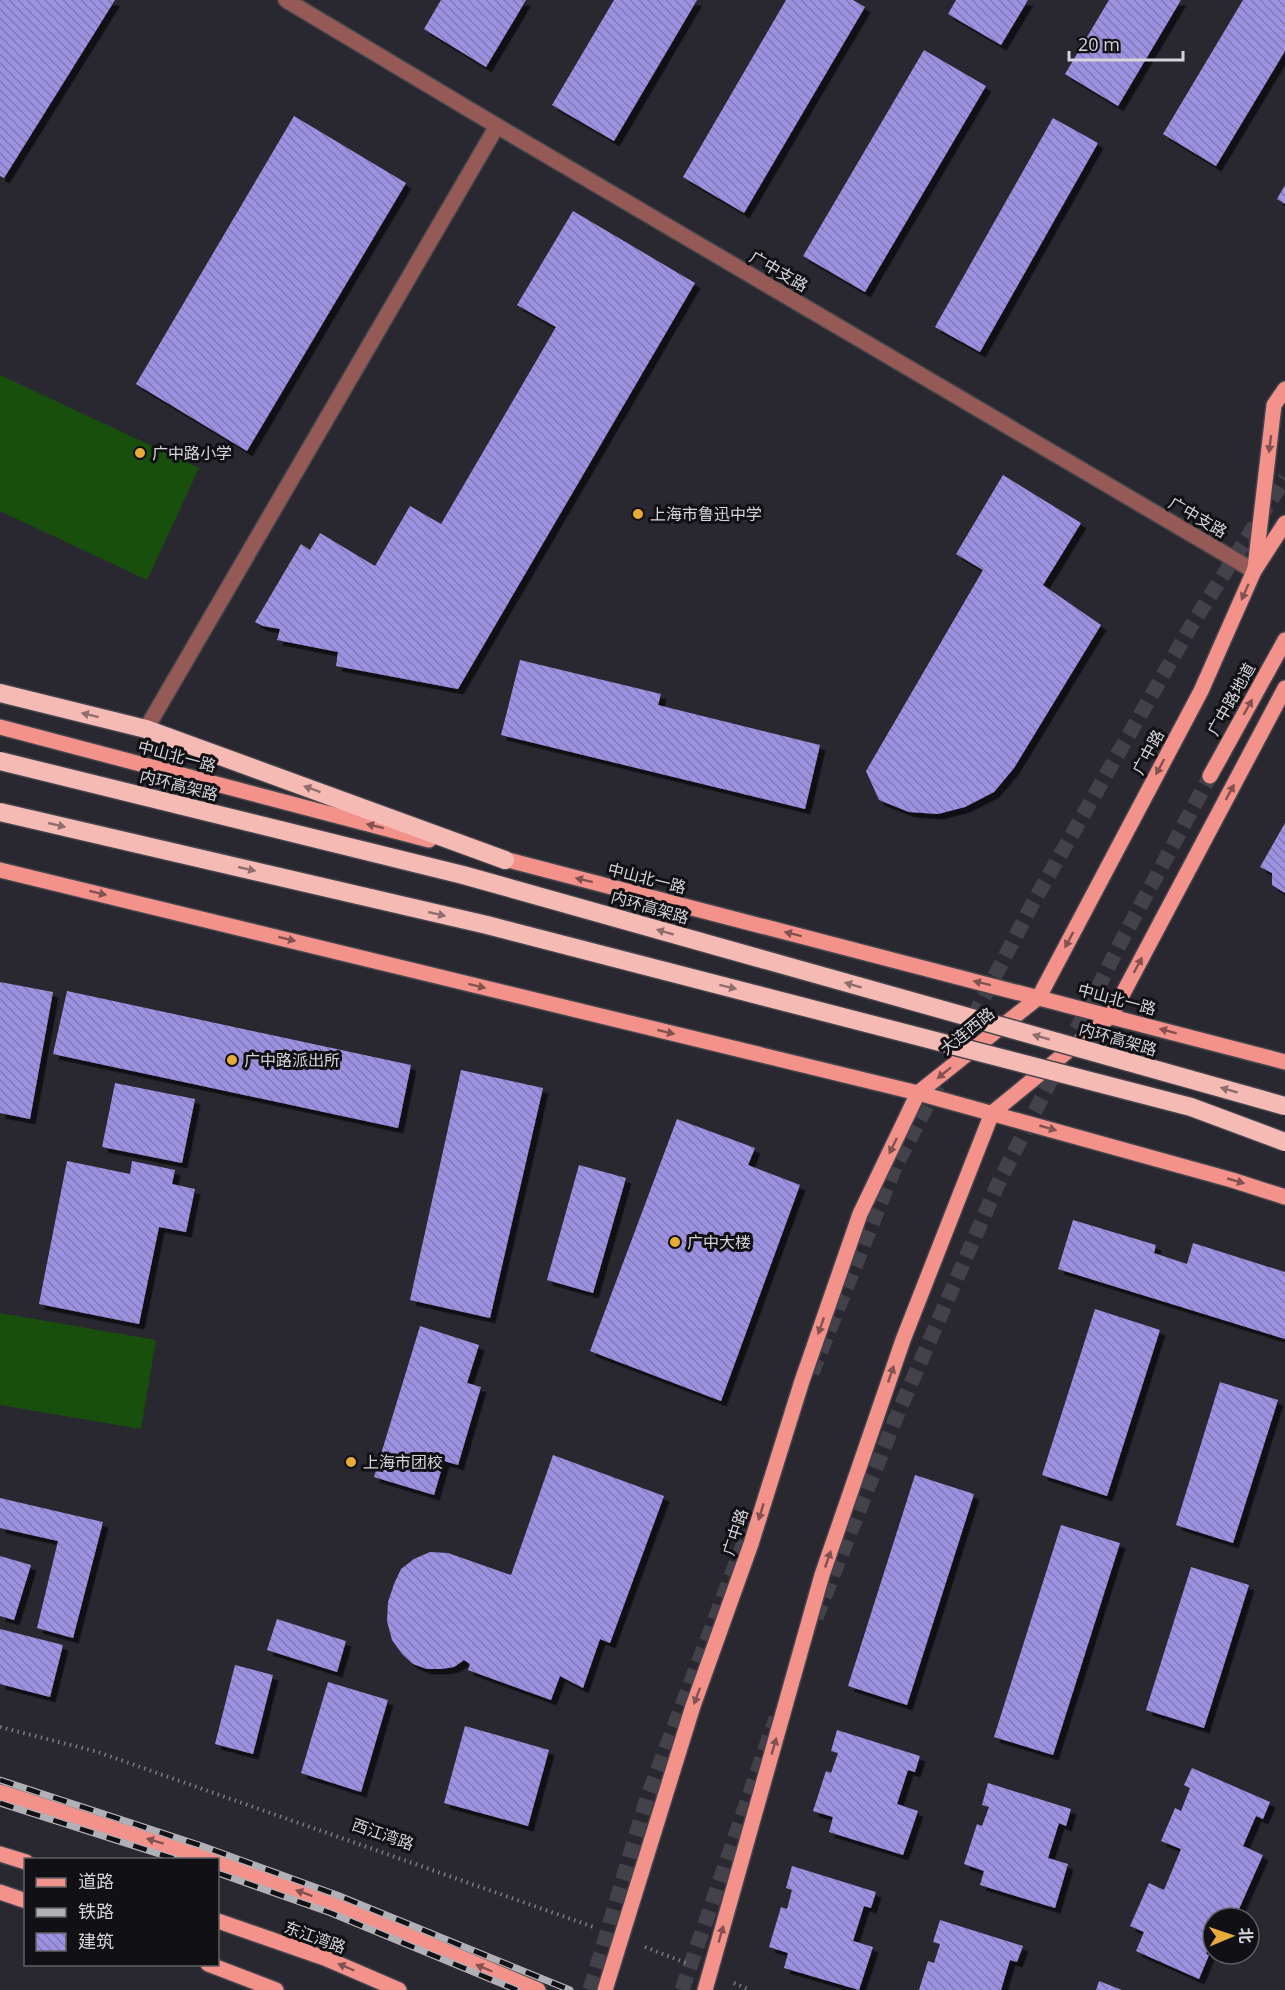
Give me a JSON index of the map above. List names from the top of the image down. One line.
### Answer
{"streets":{"highway":["内环高架路"],"main road":["广中路地道","广中路","中山北一路","大连西路","东江湾路"],"street":["广中支路"],"path":["西江湾路"]},"crossings":[["广中支路","广中路"],["广中路","中山北一路"],["广中路","大连西路"],["广中路","西江湾路"],["中山北一路","大连西路"]],"places":["广中路小学","上海市鲁迅中学","广中路派出所","广中大楼","上海市团校"],"legend":["道路","铁路","建筑"],"scale_bar":"20 m","north":"right"}
